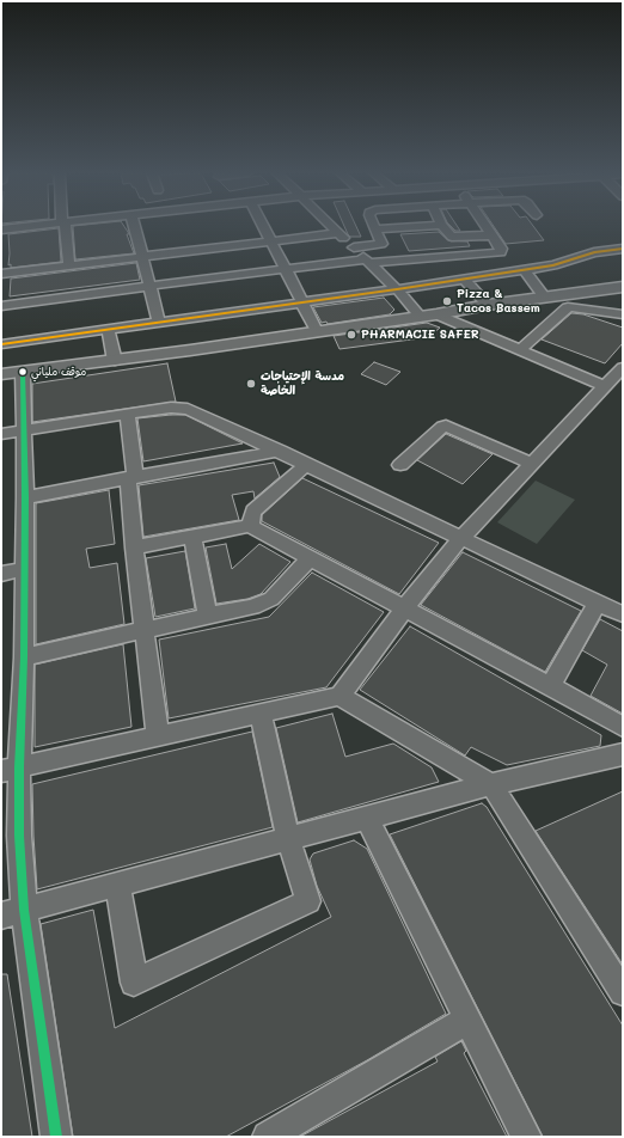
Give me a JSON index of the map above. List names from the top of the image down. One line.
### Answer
{"places":["Pizza & Tacos Bassem","PHARMACIE SAFER","موقف ملياني","مدسة الإحتياجات الخاصة"]}
